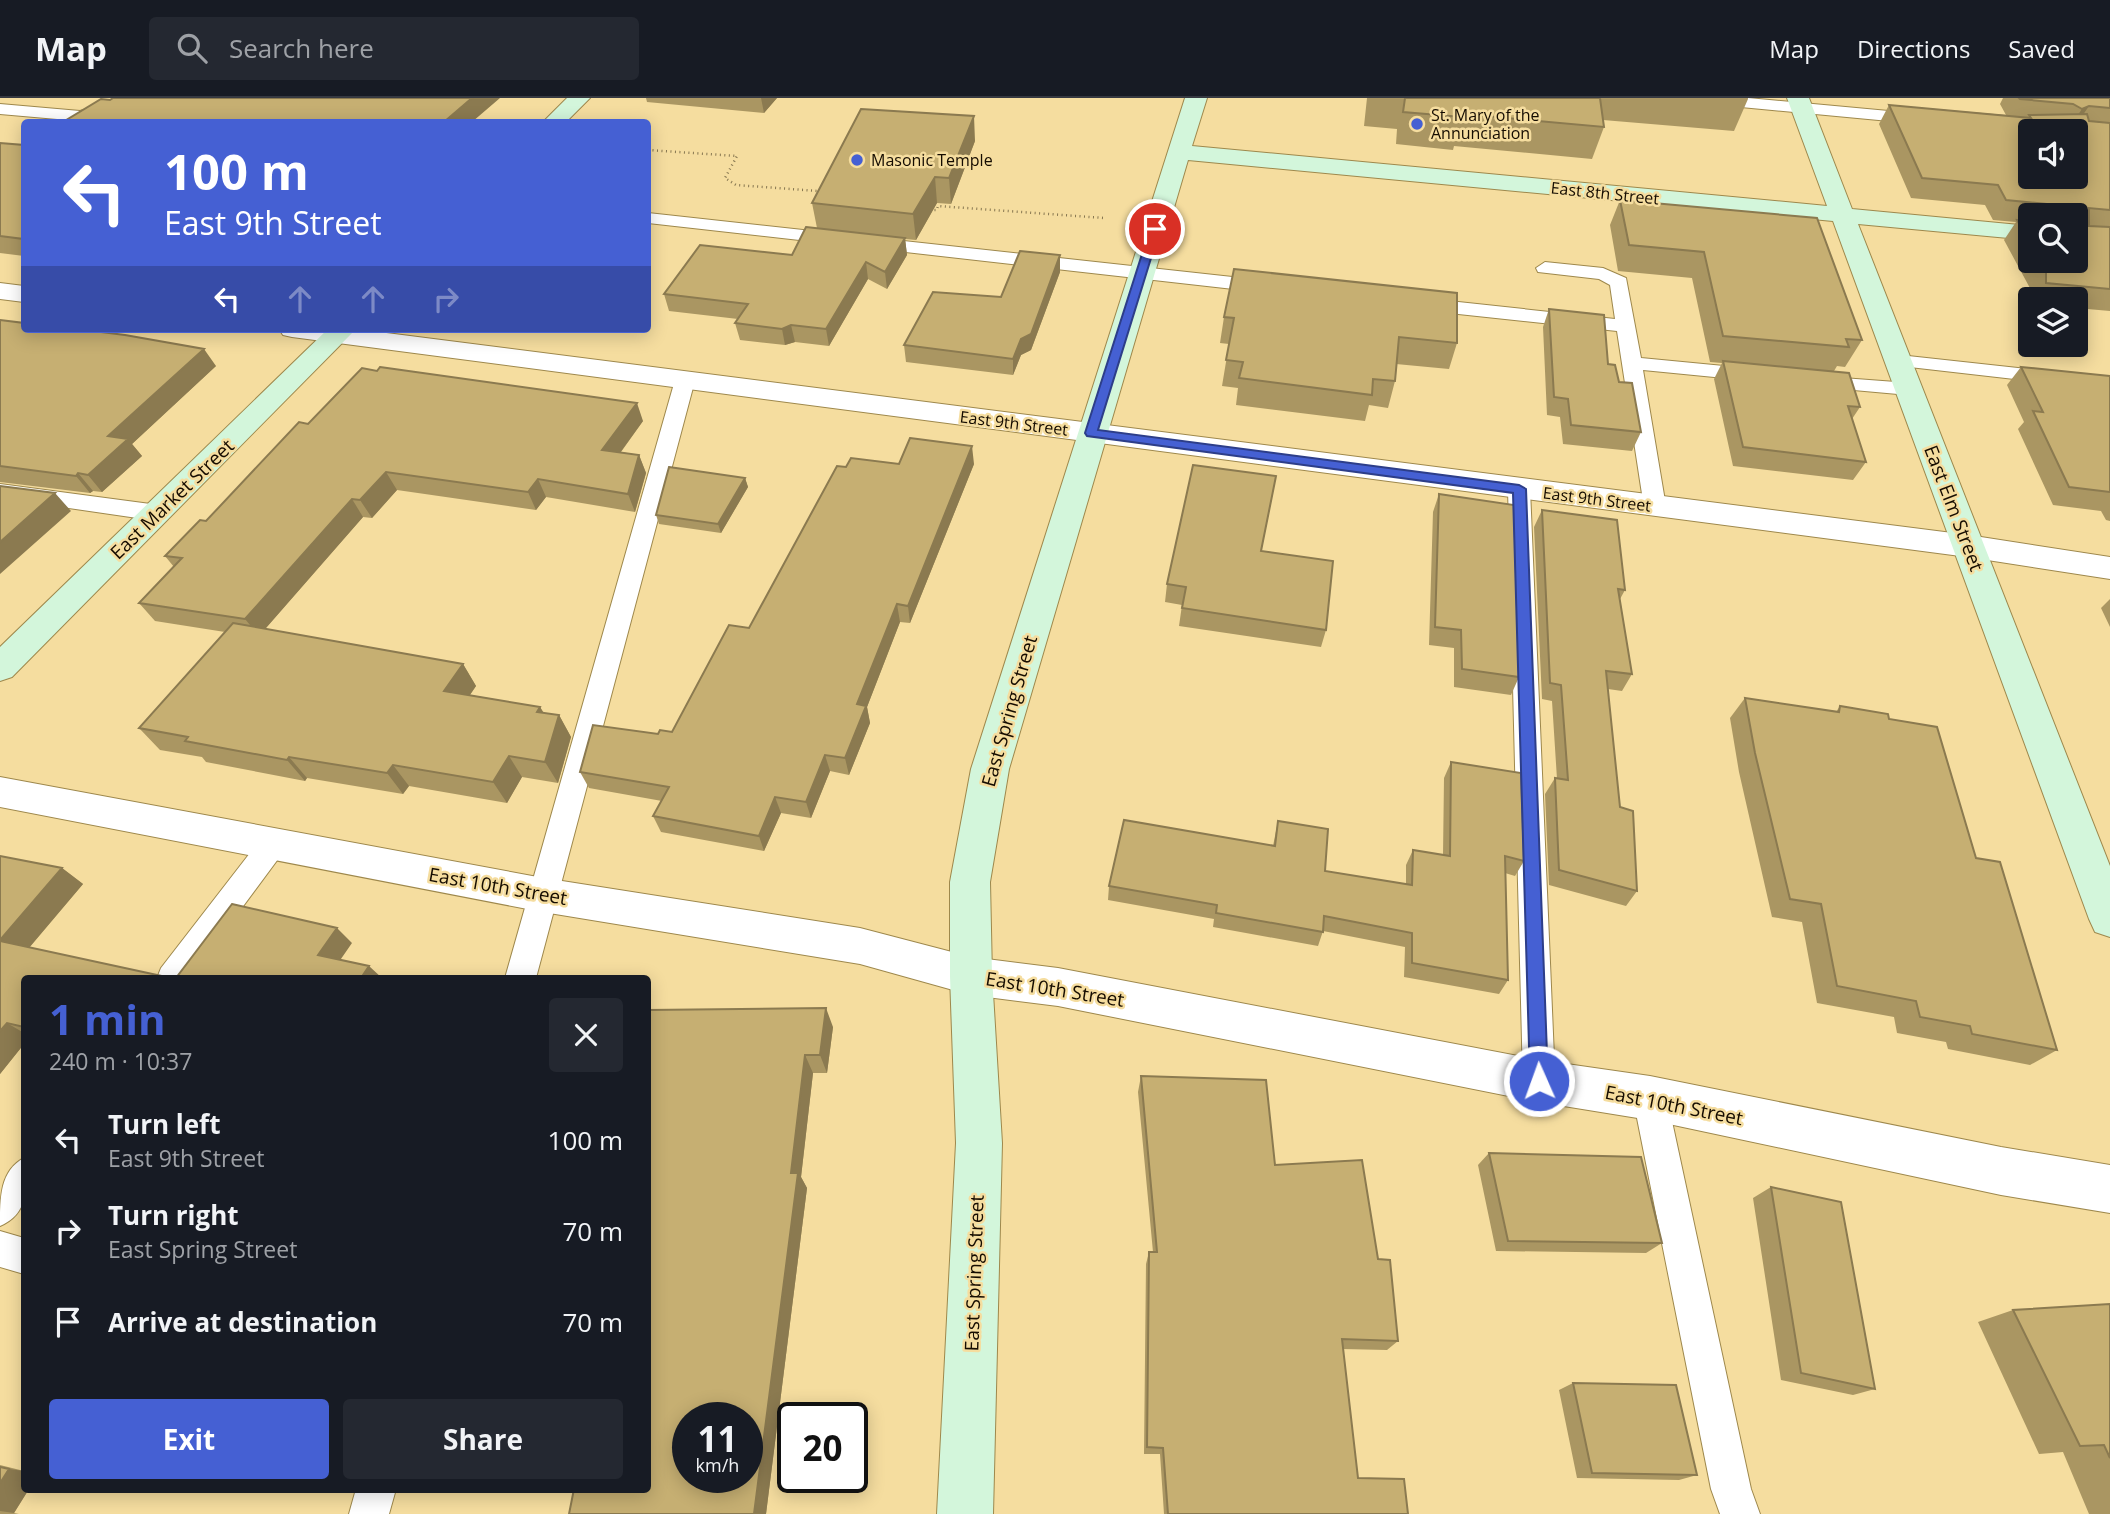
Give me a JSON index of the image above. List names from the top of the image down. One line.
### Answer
{"streets":{"main road":["East 8th Street","East Market Street","East Elm Street","East Spring Street"],"street":["East 9th Street","East 10th Street"]},"crossings":[["East 8th Street","East Elm Street"],["East 8th Street","East Spring Street"],["East 9th Street","East Elm Street"],["East 9th Street","East Spring Street"],["East Spring Street","East 10th Street"]],"places":["St. Mary of the Annunciation","Masonic Temple"],"page":{"header":"Map","search":"Search here","nav":["Map","Directions","Saved"],"turn":["100 m","East 9th Street"],"heading":["1 min","240 m · 10:37"],"list":[{"name":"Turn left","note":"East 9th Street","value":"100 m"},{"name":"Turn right","note":"East Spring Street","value":"70 m"},{"name":"Arrive at destination","value":"70 m"}],"buttons":["Exit","Share"],"speed":"11 km/h","limit":"20"}}
